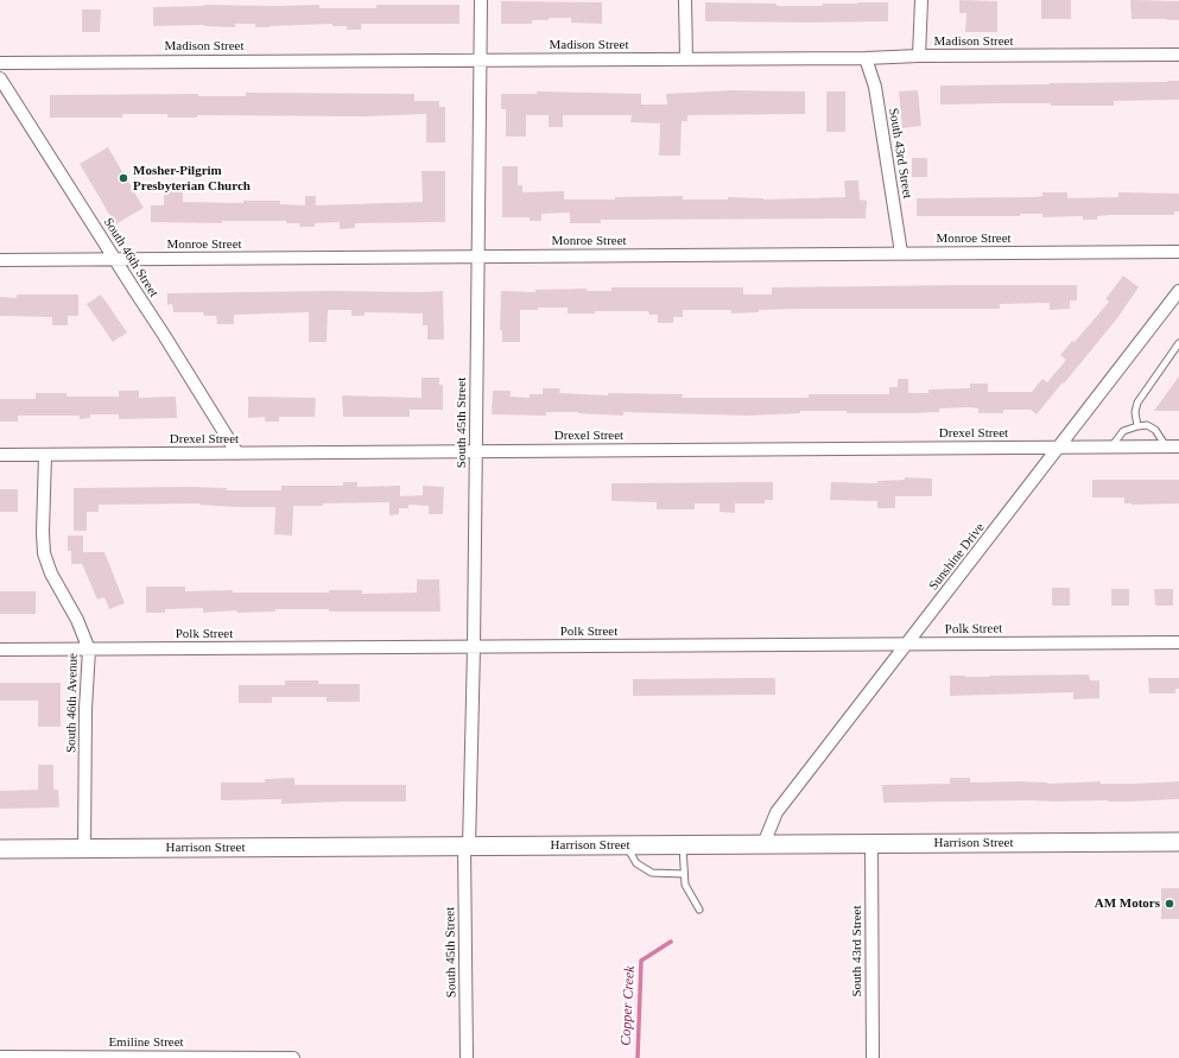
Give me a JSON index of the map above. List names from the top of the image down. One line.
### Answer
{"streets":{"main road":["Harrison Street"],"street":["Madison Street","South 43rd Street","Monroe Street","South 46th Street","South 45th Street","Drexel Street","Sunshine Drive","Polk Street","South 46th Avenue","Emiline Street"]},"crossings":[["Madison Street","South 43rd Street"],["Madison Street","South 45th Street"],["South 43rd Street","Monroe Street"],["South 43rd Street","Harrison Street"],["Monroe Street","South 46th Street"],["Monroe Street","South 45th Street"],["South 46th Street","Drexel Street"],["South 45th Street","Drexel Street"],["South 45th Street","Polk Street"],["South 45th Street","Harrison Street"],["Drexel Street","Sunshine Drive"],["Drexel Street","South 46th Avenue"],["Sunshine Drive","Polk Street"],["Sunshine Drive","Harrison Street"],["Polk Street","South 46th Avenue"],["South 46th Avenue","Harrison Street"]],"water":["Copper Creek"],"places":["Mosher-Pilgrim Presbyterian Church","AM Motors"]}
